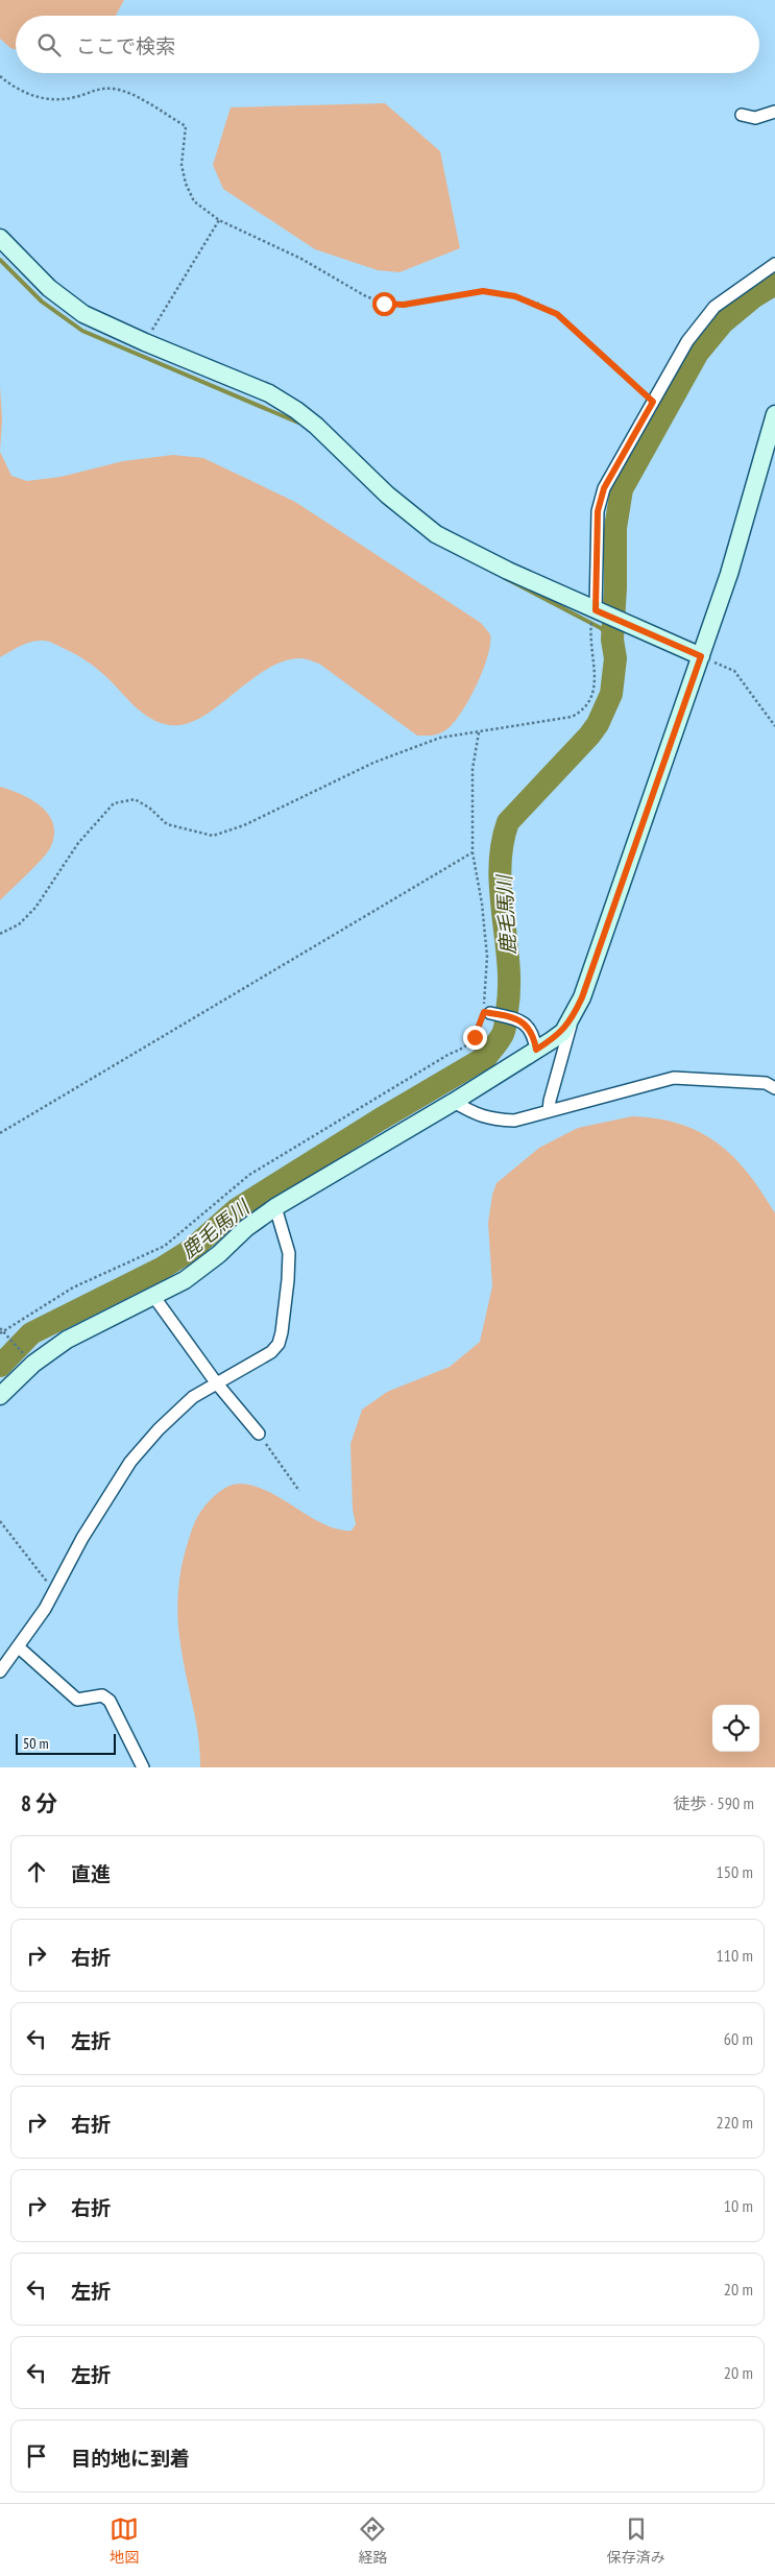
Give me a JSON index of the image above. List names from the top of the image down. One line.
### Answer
{"water":["鹿毛馬川"],"scale_bar":"50 m","page":{"search":"ここで検索","scale":"50 m","heading":["8 分","徒歩 · 590 m"],"list":[["直進","150 m"],["右折","110 m"],["左折","60 m"],["右折","220 m"],["右折","10 m"],["左折","20 m"],["左折","20 m"],"目的地に到着"],"nav":["地図","経路","保存済み"]}}
